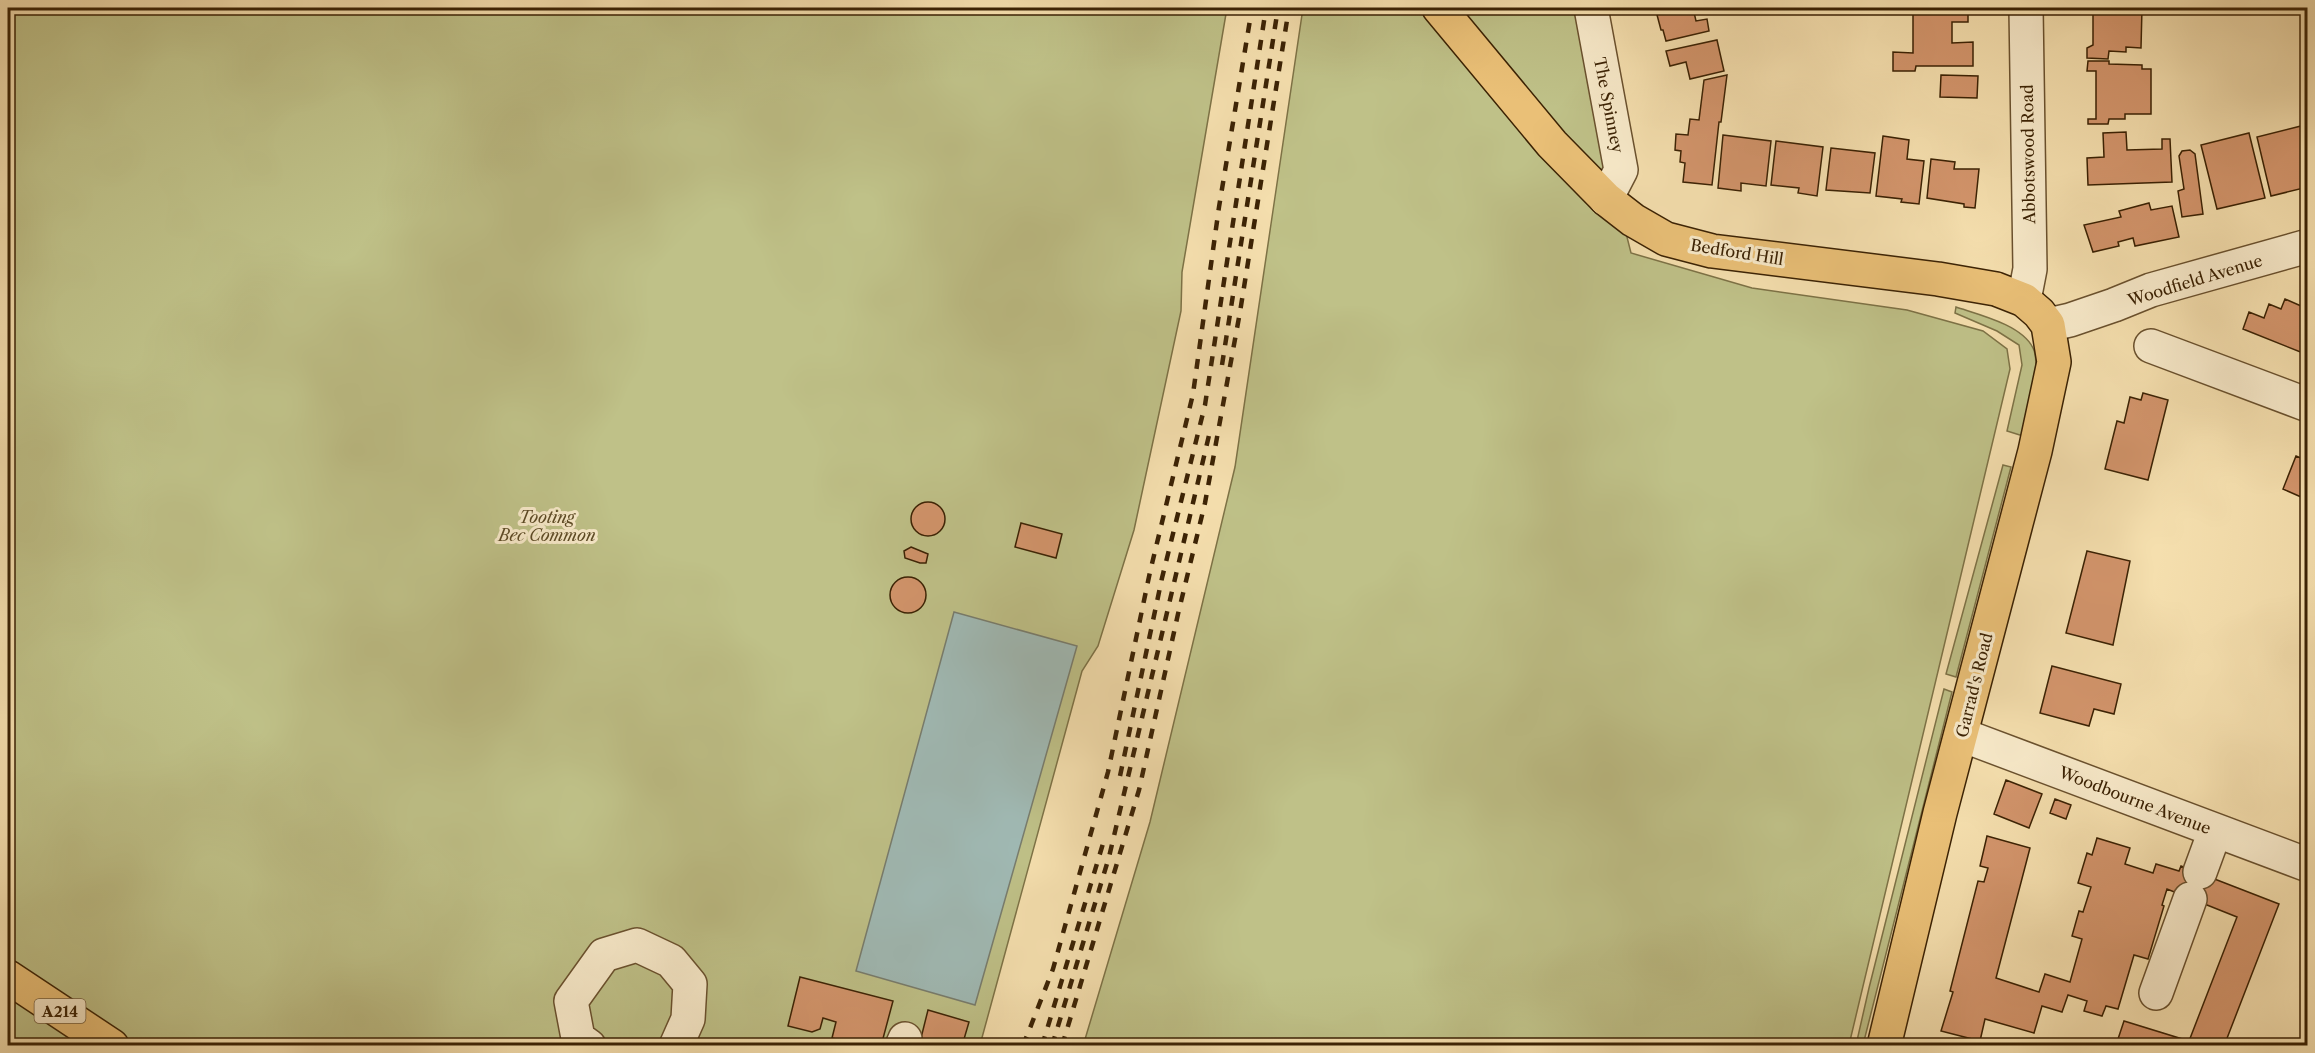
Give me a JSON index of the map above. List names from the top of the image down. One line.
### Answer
{"streets":{"main road":["Bedford Hill","Garrad's Road","A214"],"street":["The Spinney","Abbotswood Road","Woodfield Avenue","Woodbourne Avenue"]},"crossings":[["The Spinney","Bedford Hill"],["Abbotswood Road","Bedford Hill"],["Bedford Hill","Woodfield Avenue"],["Bedford Hill","Garrad's Road"],["Woodfield Avenue","Garrad's Road"],["Garrad's Road","Woodbourne Avenue"]],"parks":["Tooting Bec Common"]}
